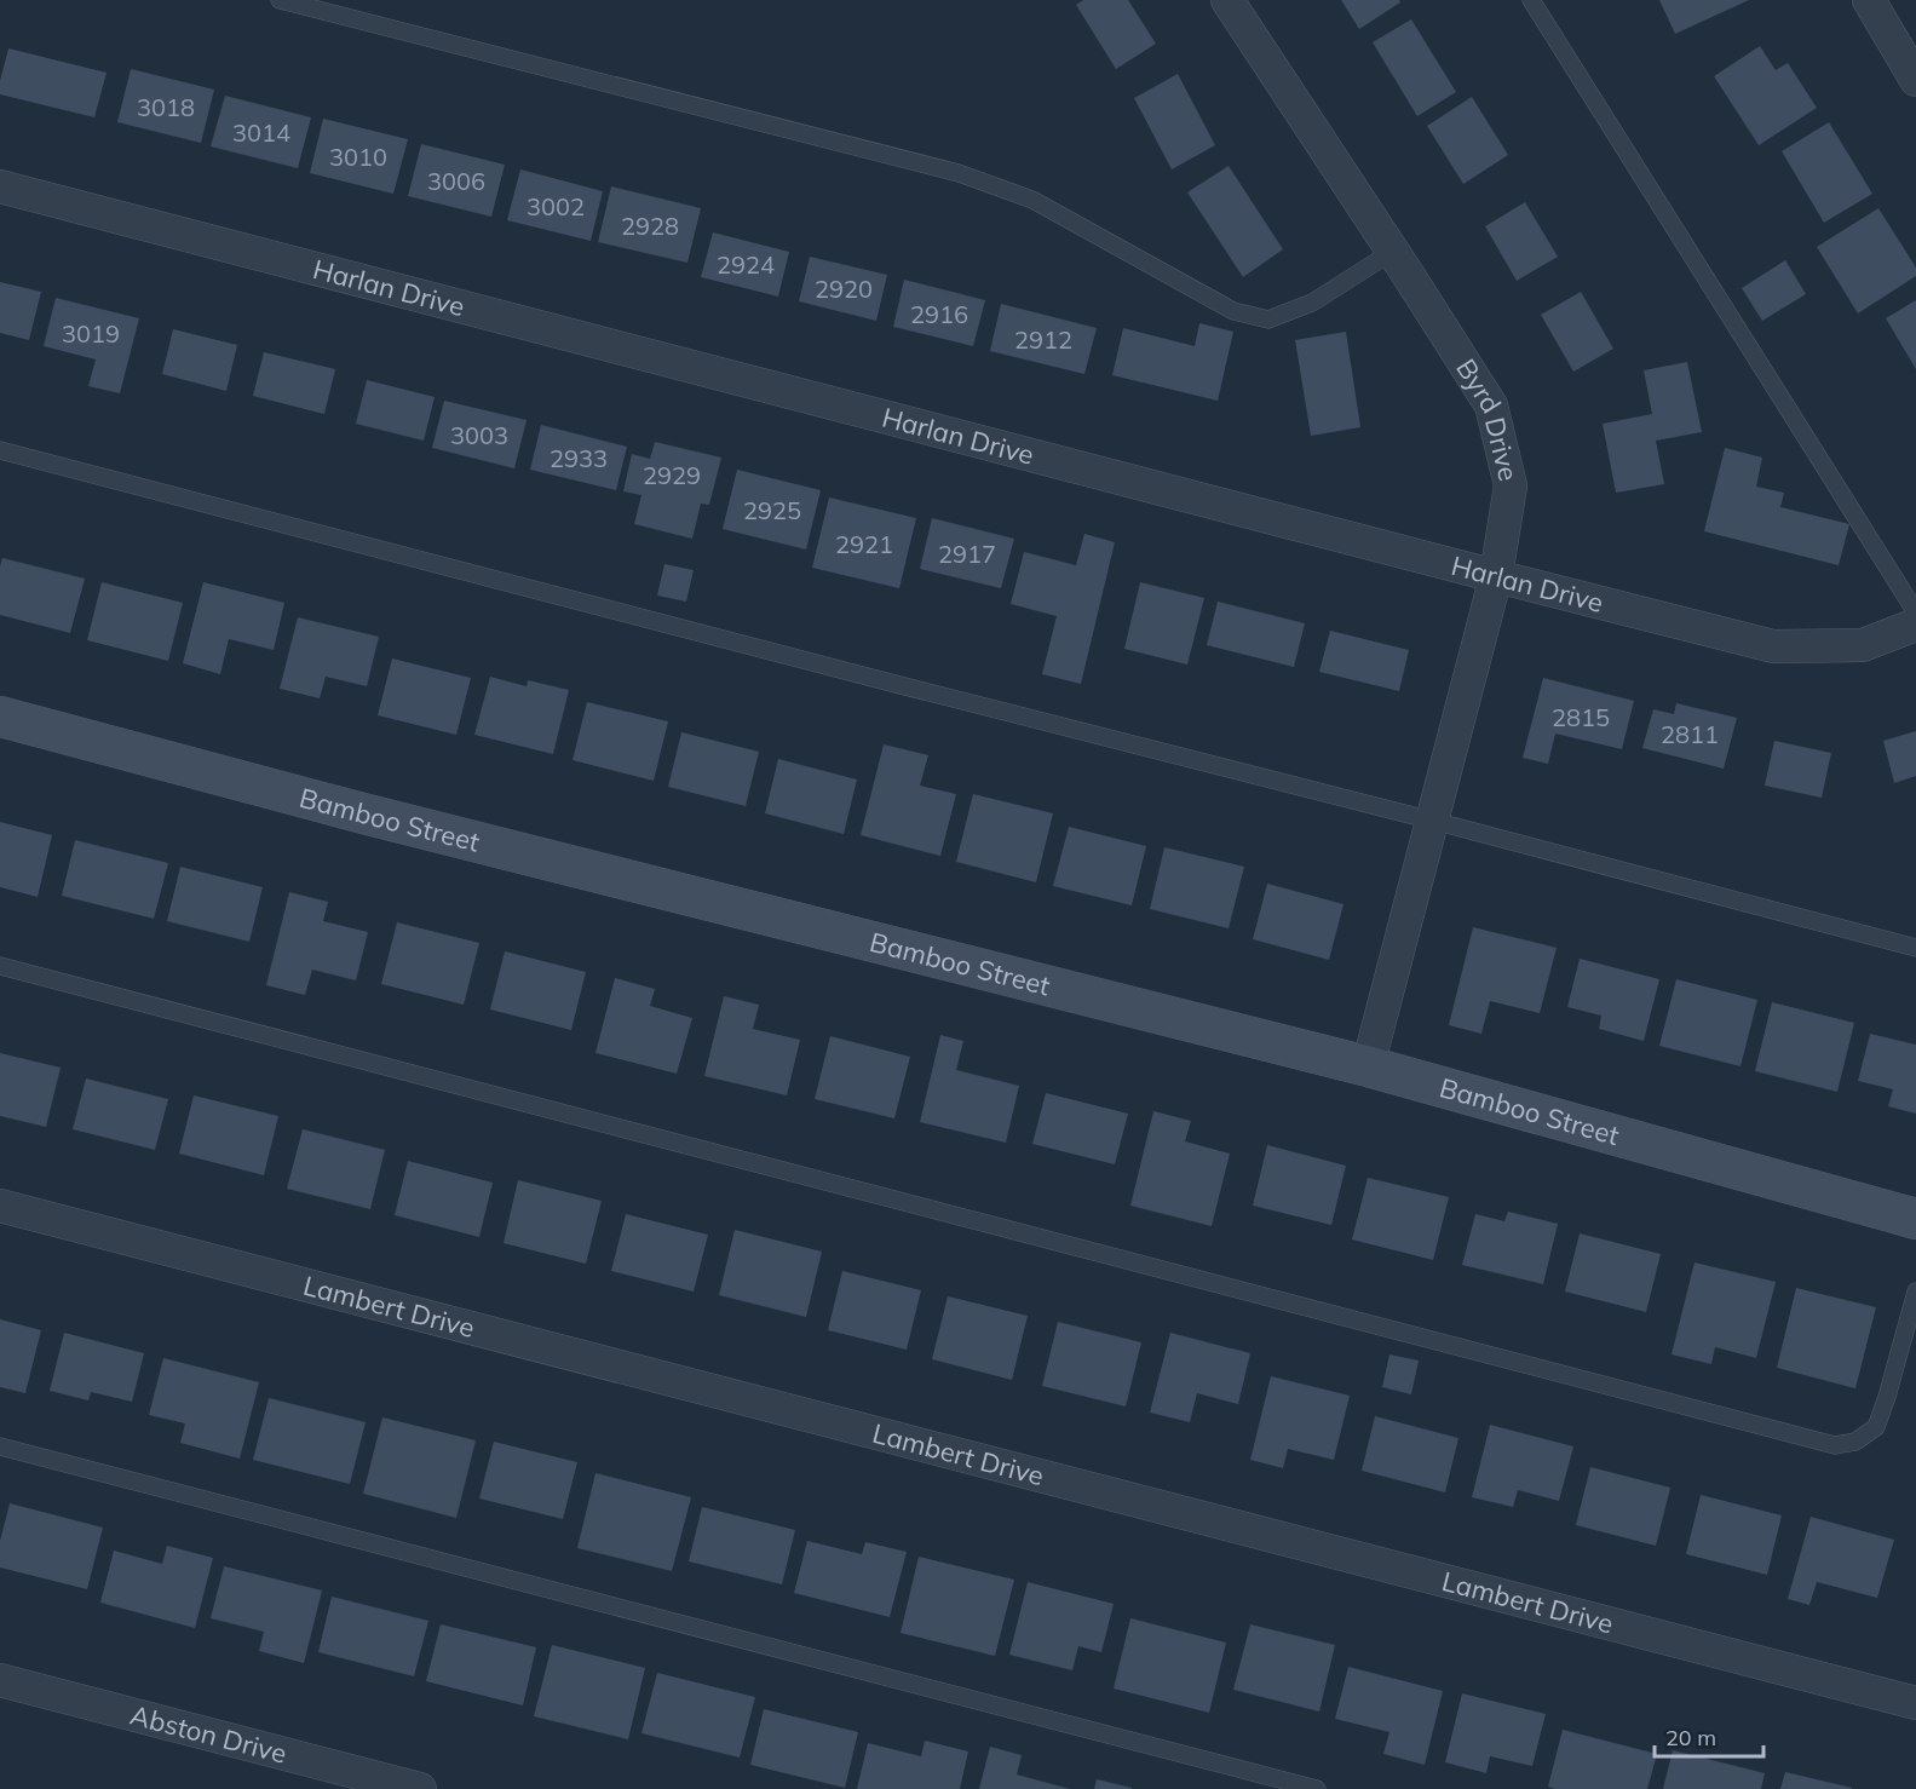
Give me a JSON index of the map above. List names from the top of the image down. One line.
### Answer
{"streets":{"street":["Harlan Drive","Byrd Drive","Bamboo Street","Lambert Drive","Abston Drive"]},"crossings":[["Harlan Drive","Byrd Drive"],["Byrd Drive","Bamboo Street"]],"house_numbers":["3018","3014","3010","3006","3002","2928","2924","2920","2916","3019","2912","3003","2933","2929","2925","2921","2917","2815","2811"],"scale_bar":"20 m"}
